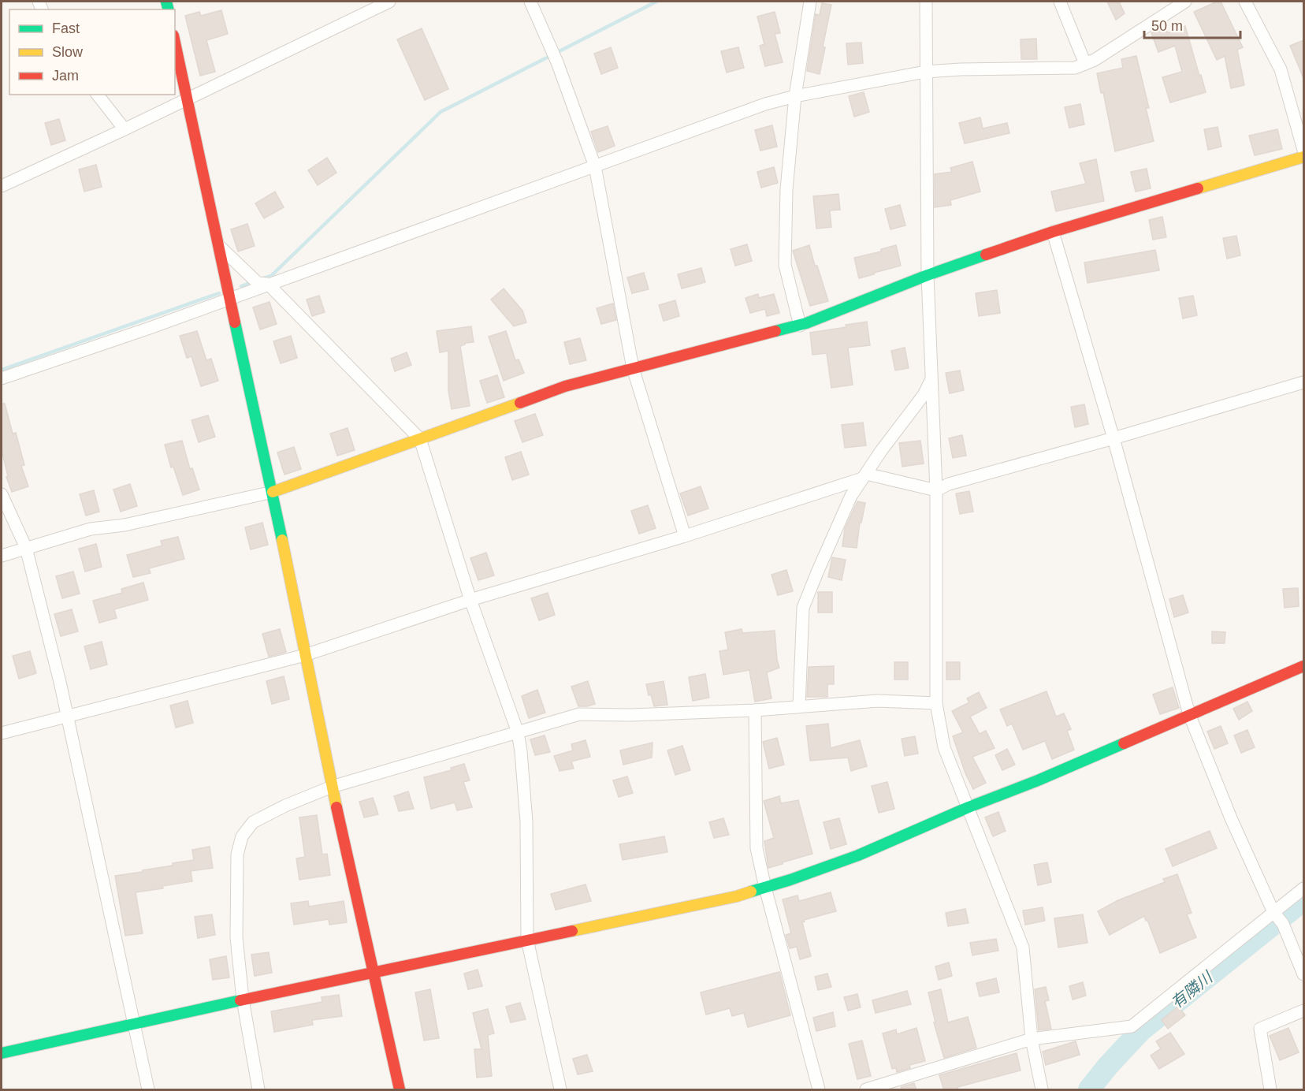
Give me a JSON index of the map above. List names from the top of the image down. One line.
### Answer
{"water":["有隣川"],"legend":["Fast","Slow","Jam"],"scale_bar":"50 m"}
